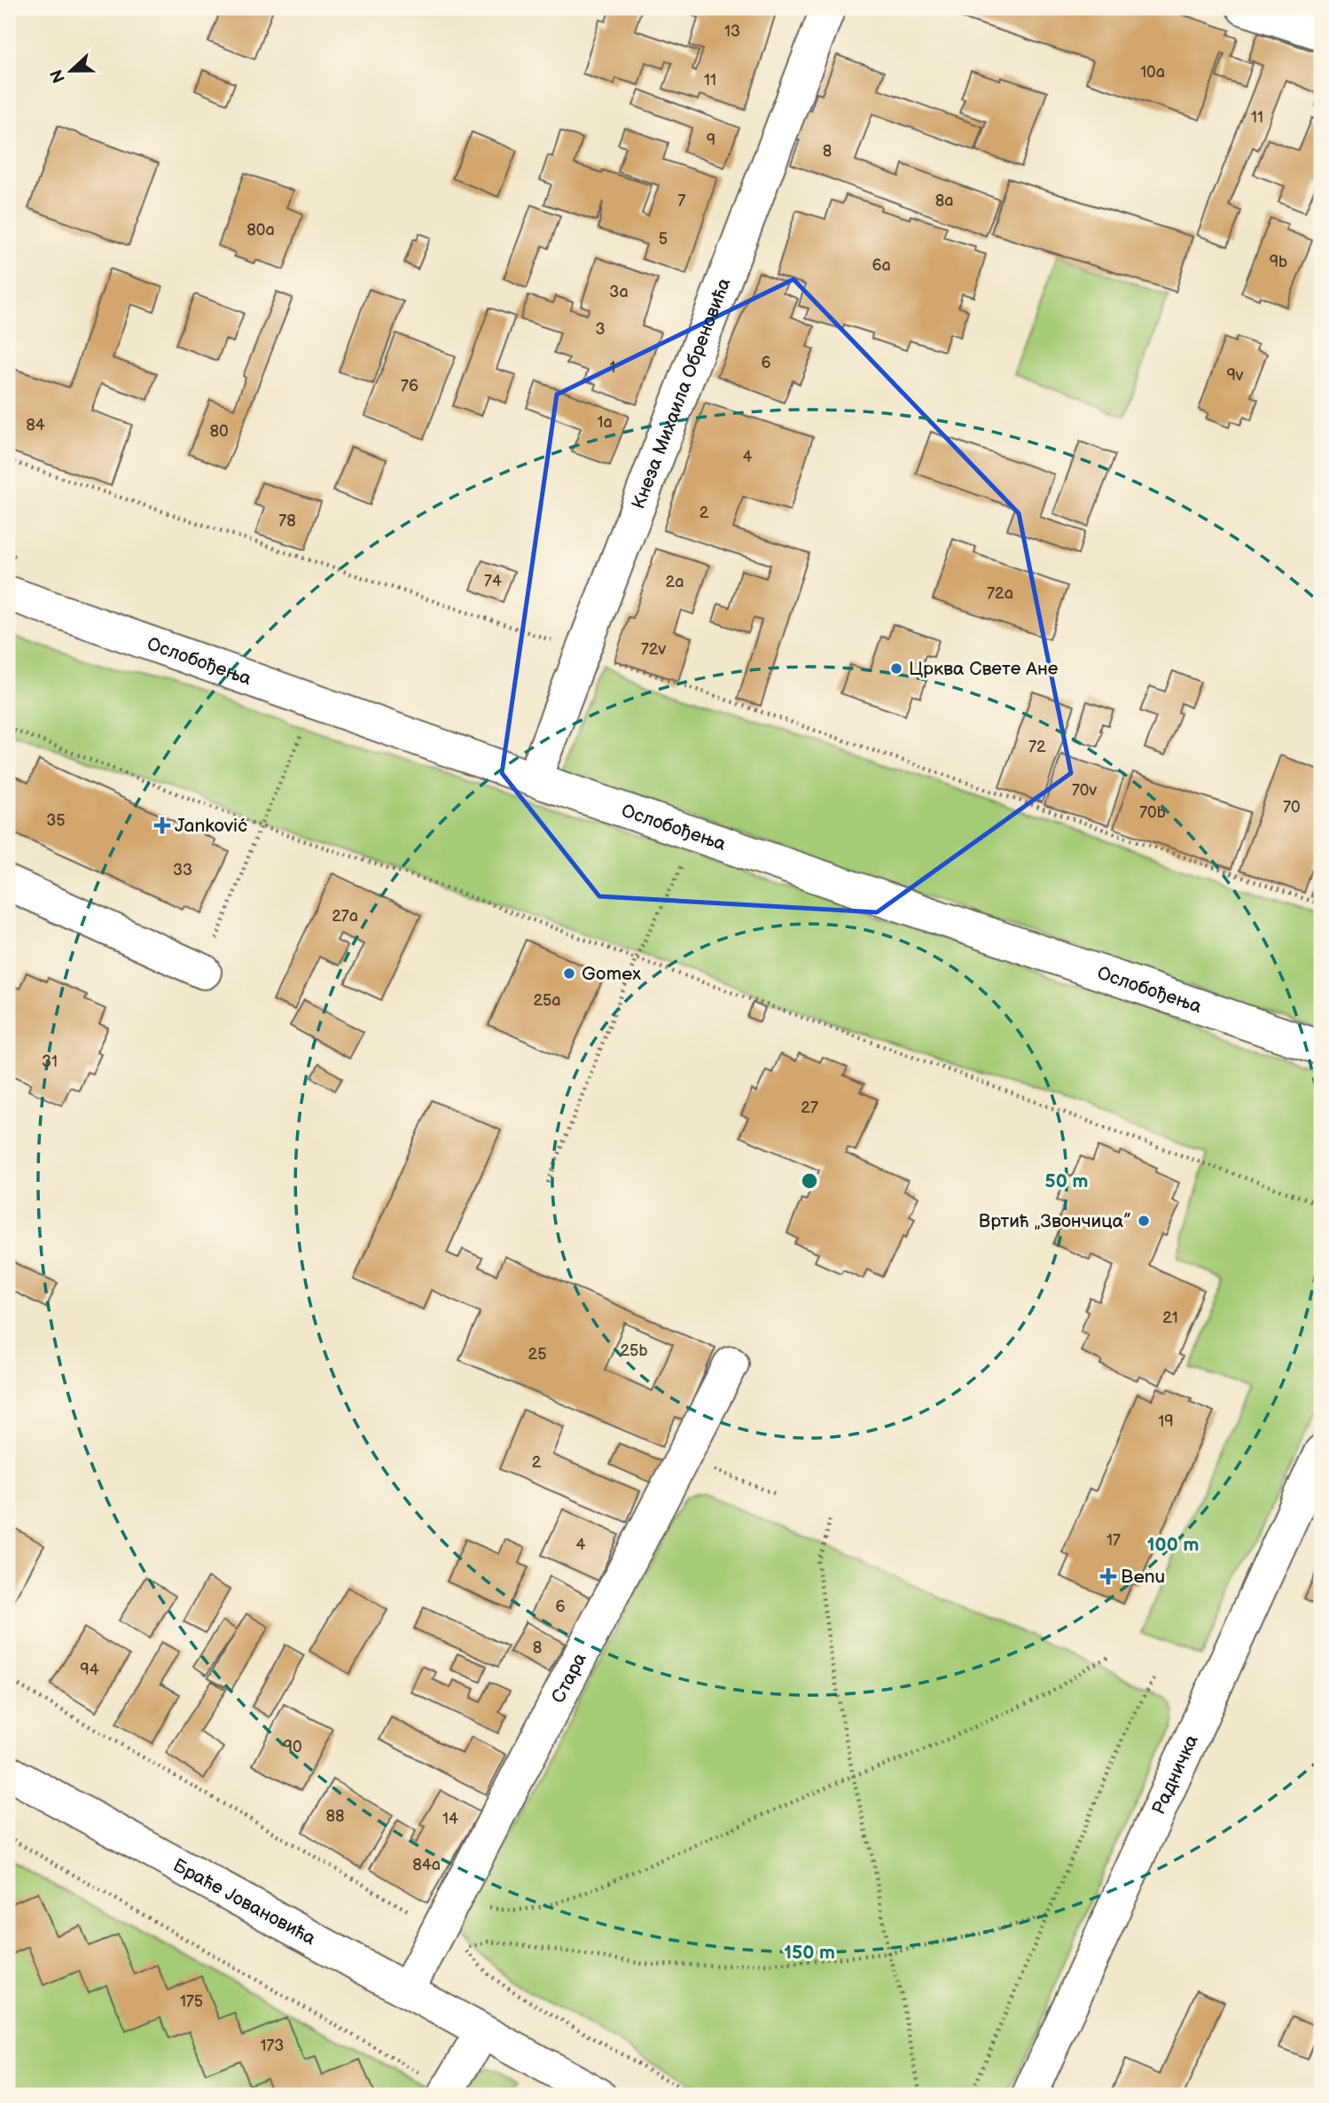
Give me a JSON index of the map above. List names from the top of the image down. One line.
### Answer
{"streets":{"street":["Кнеза Михаила Обреновића","Ослобођења","Стара","Радничка","Браће Јовановића"]},"crossings":[["Кнеза Михаила Обреновића","Ослобођења"],["Стара","Браће Јовановића"]],"places":{"other":["Црква Свете Ане","Gomex","Вртић „Звончица”"],"health":["Janković","Benu"]},"house_numbers":["13","10a","11","11","9","8","7","8a","80a","5","9b","6a","3a","3","6","1","9v","76","1a","84","80","4","2","78","74","2a","72a","72v","72","70v","70","70b","35","33","27a","25a","31","27","21","25b","25","19","2","17","4","6","8","94","90","88","14","84a","175","173"],"north":"left","rings":["50 m","100 m","150 m"]}
